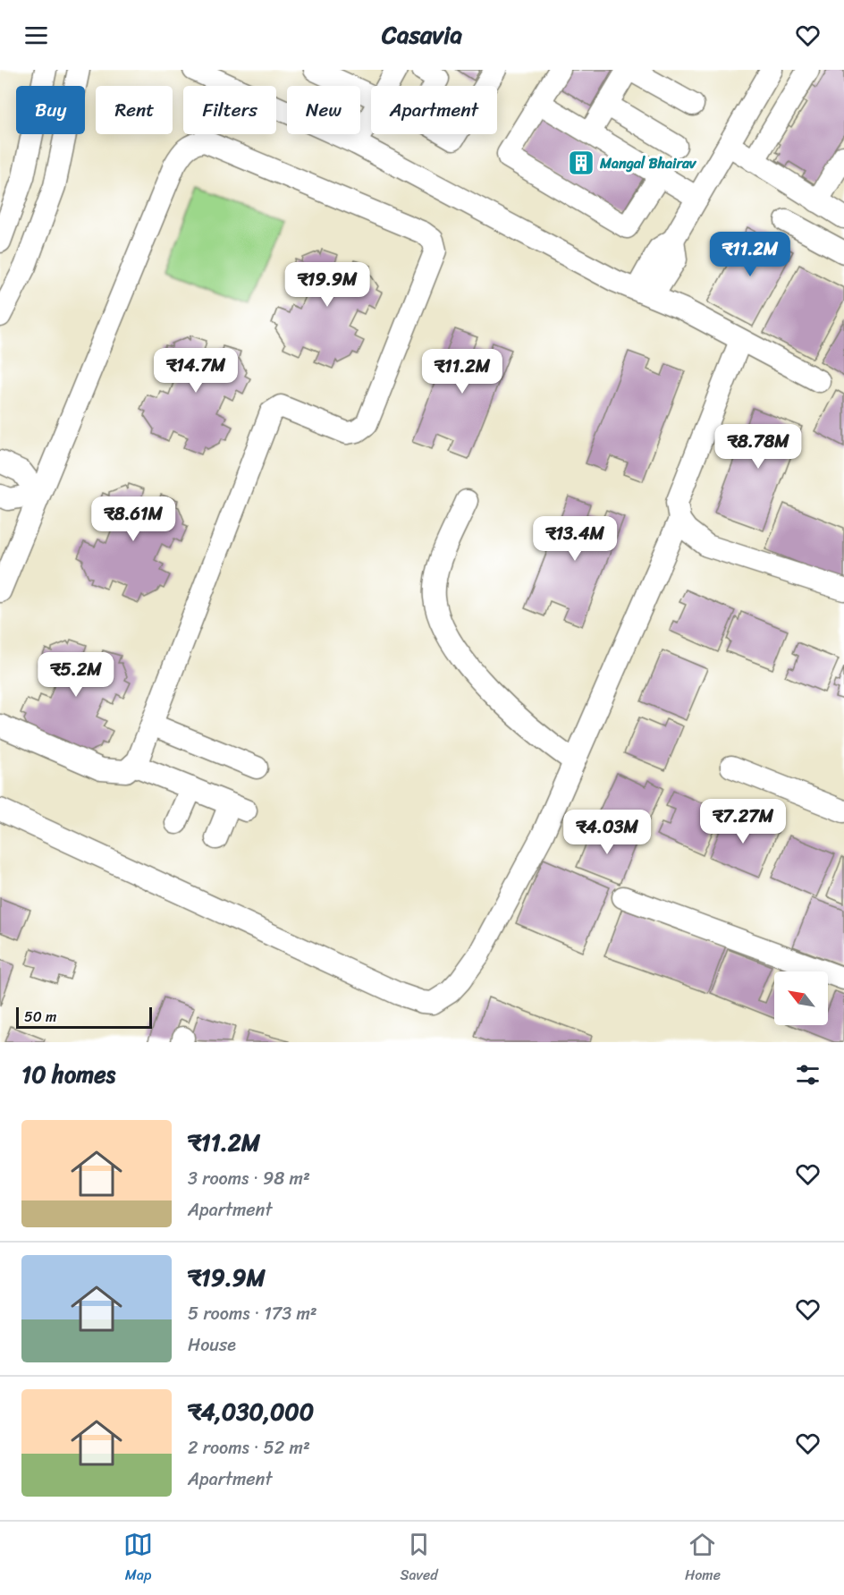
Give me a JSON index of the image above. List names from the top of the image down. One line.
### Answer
{"places":{"building":["Mangal Bhairav"]},"scale_bar":"50 m","north":"top left","page":{"header":"Casavia","chip":["Buy","Rent","Filters","New","Apartment"],"price":["₹11.2M","₹19.9M","₹14.7M","₹11.2M","₹8.78M","₹8.61M","₹13.4M","₹5.2M","₹7.27M","₹4.03M"],"scale":"50 m","heading":"10 homes","list":[{"name":"₹11.2M","note":"3 rooms · 98 m² · Apartment"},{"name":"₹19.9M","note":"5 rooms · 173 m² · House"},{"name":"₹4,030,000","note":"2 rooms · 52 m² · Apartment"}],"tabs":["Map","Saved","Home"]}}
